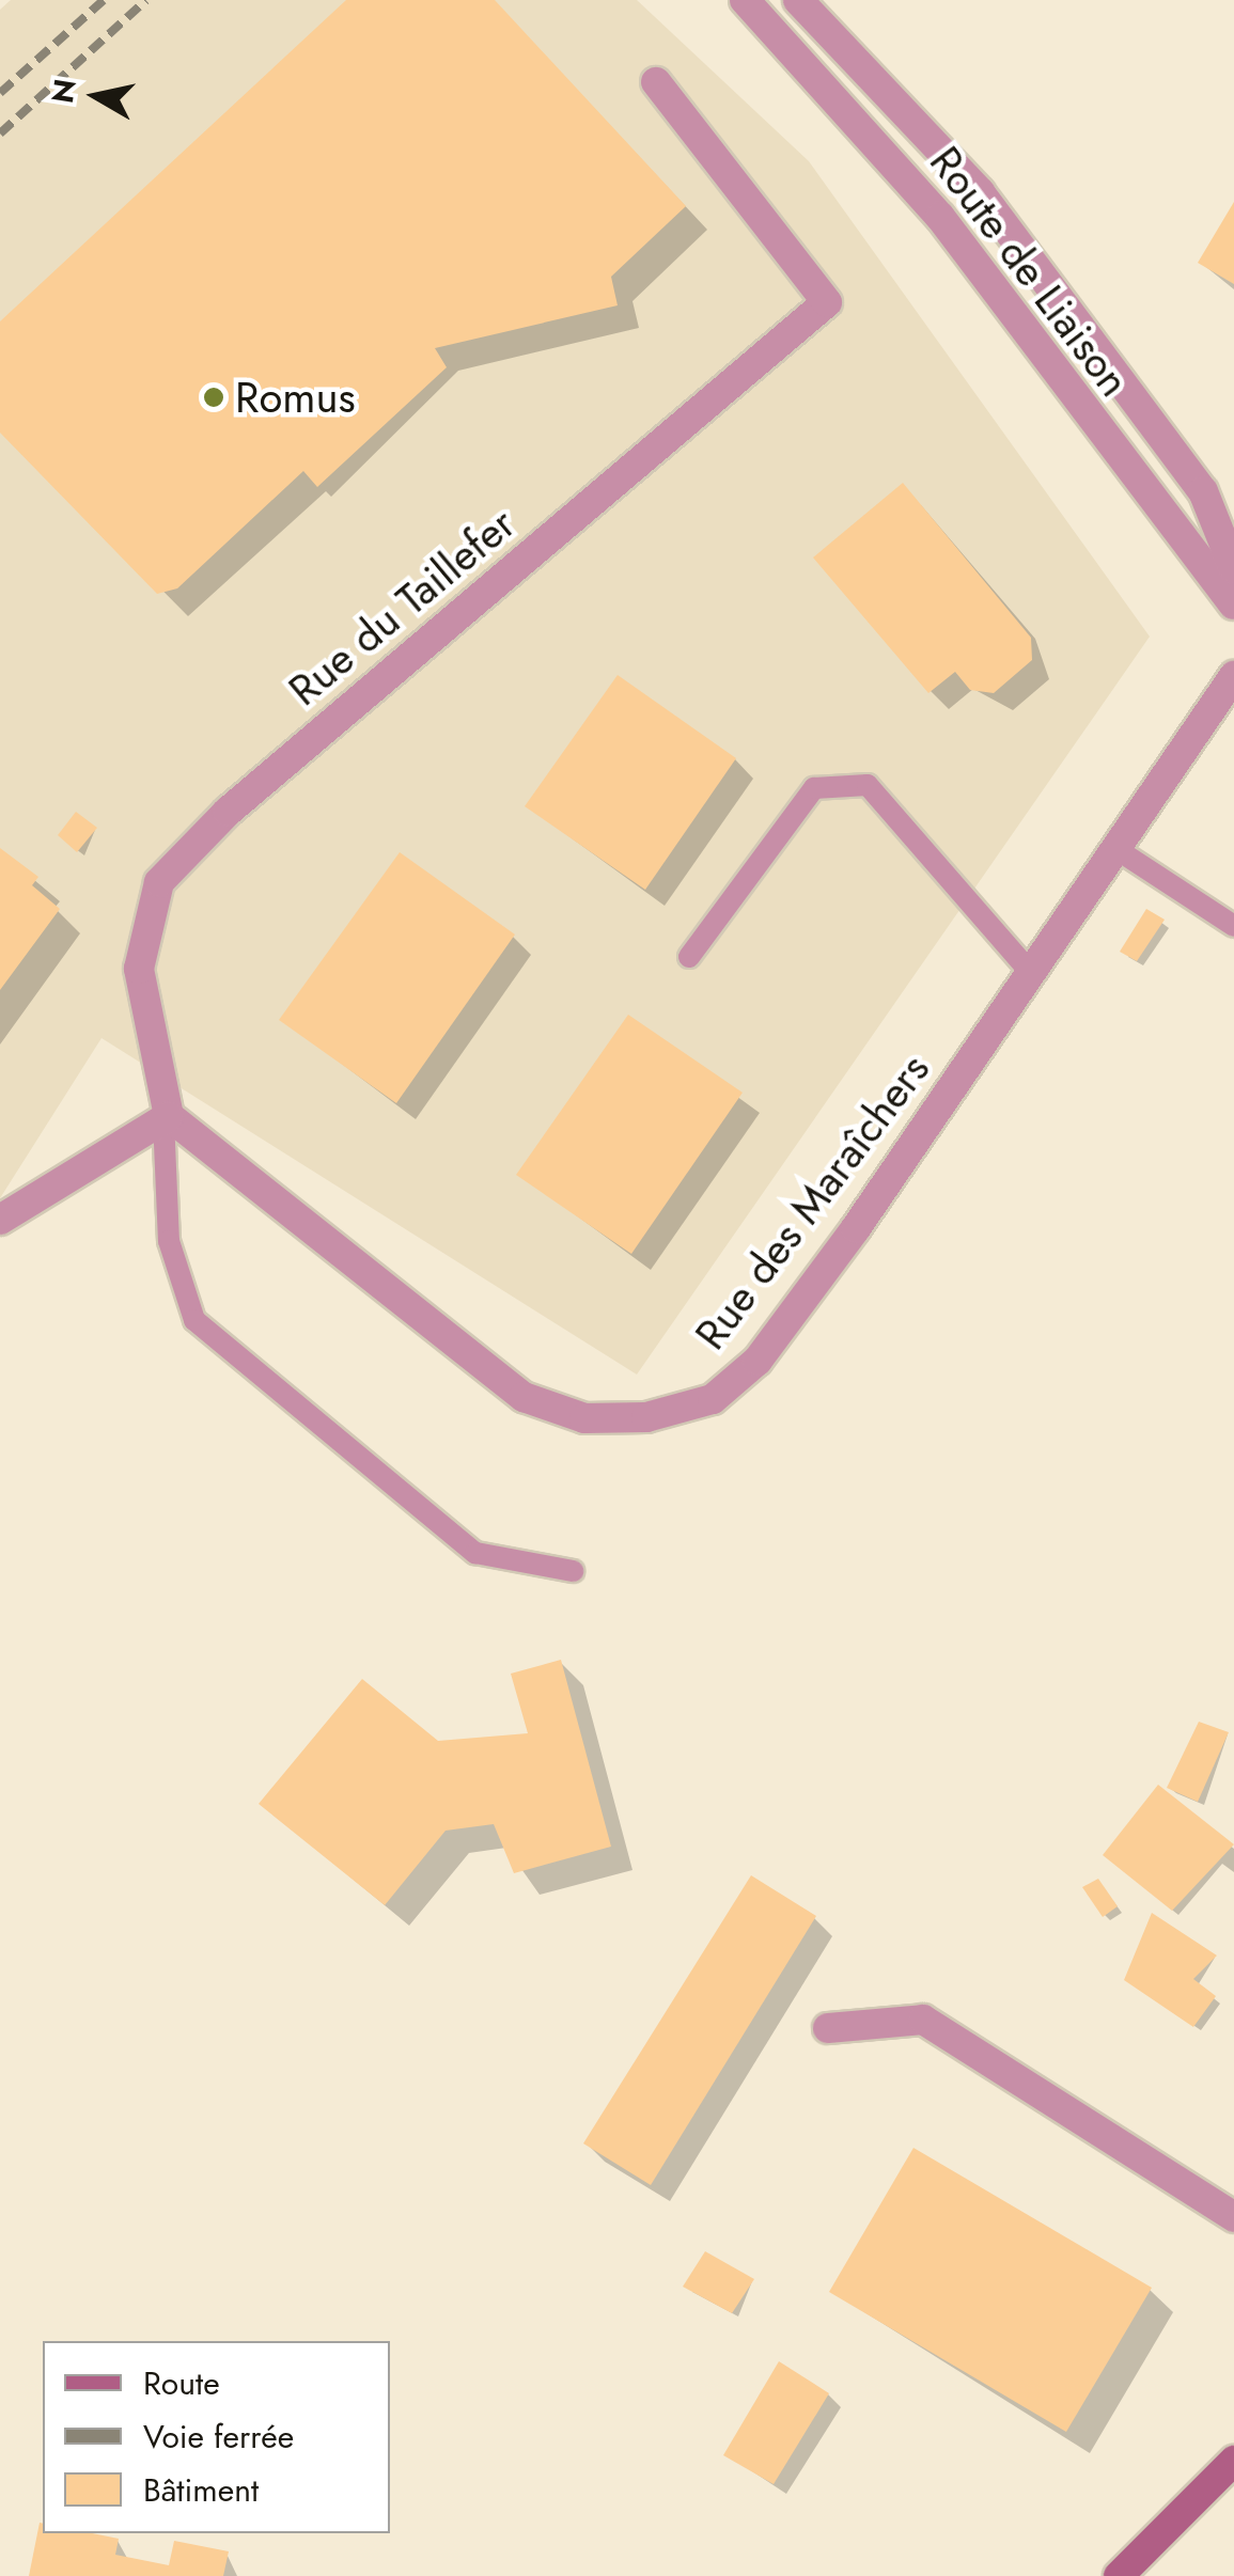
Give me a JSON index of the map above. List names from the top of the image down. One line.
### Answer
{"streets":{"street":["Route de Liaison","Rue du Taillefer","Rue des Maraîchers"]},"crossings":[["Rue du Taillefer","Rue des Maraîchers"]],"places":["Romus"],"legend":["Route","Voie ferrée","Bâtiment"],"north":"left"}
